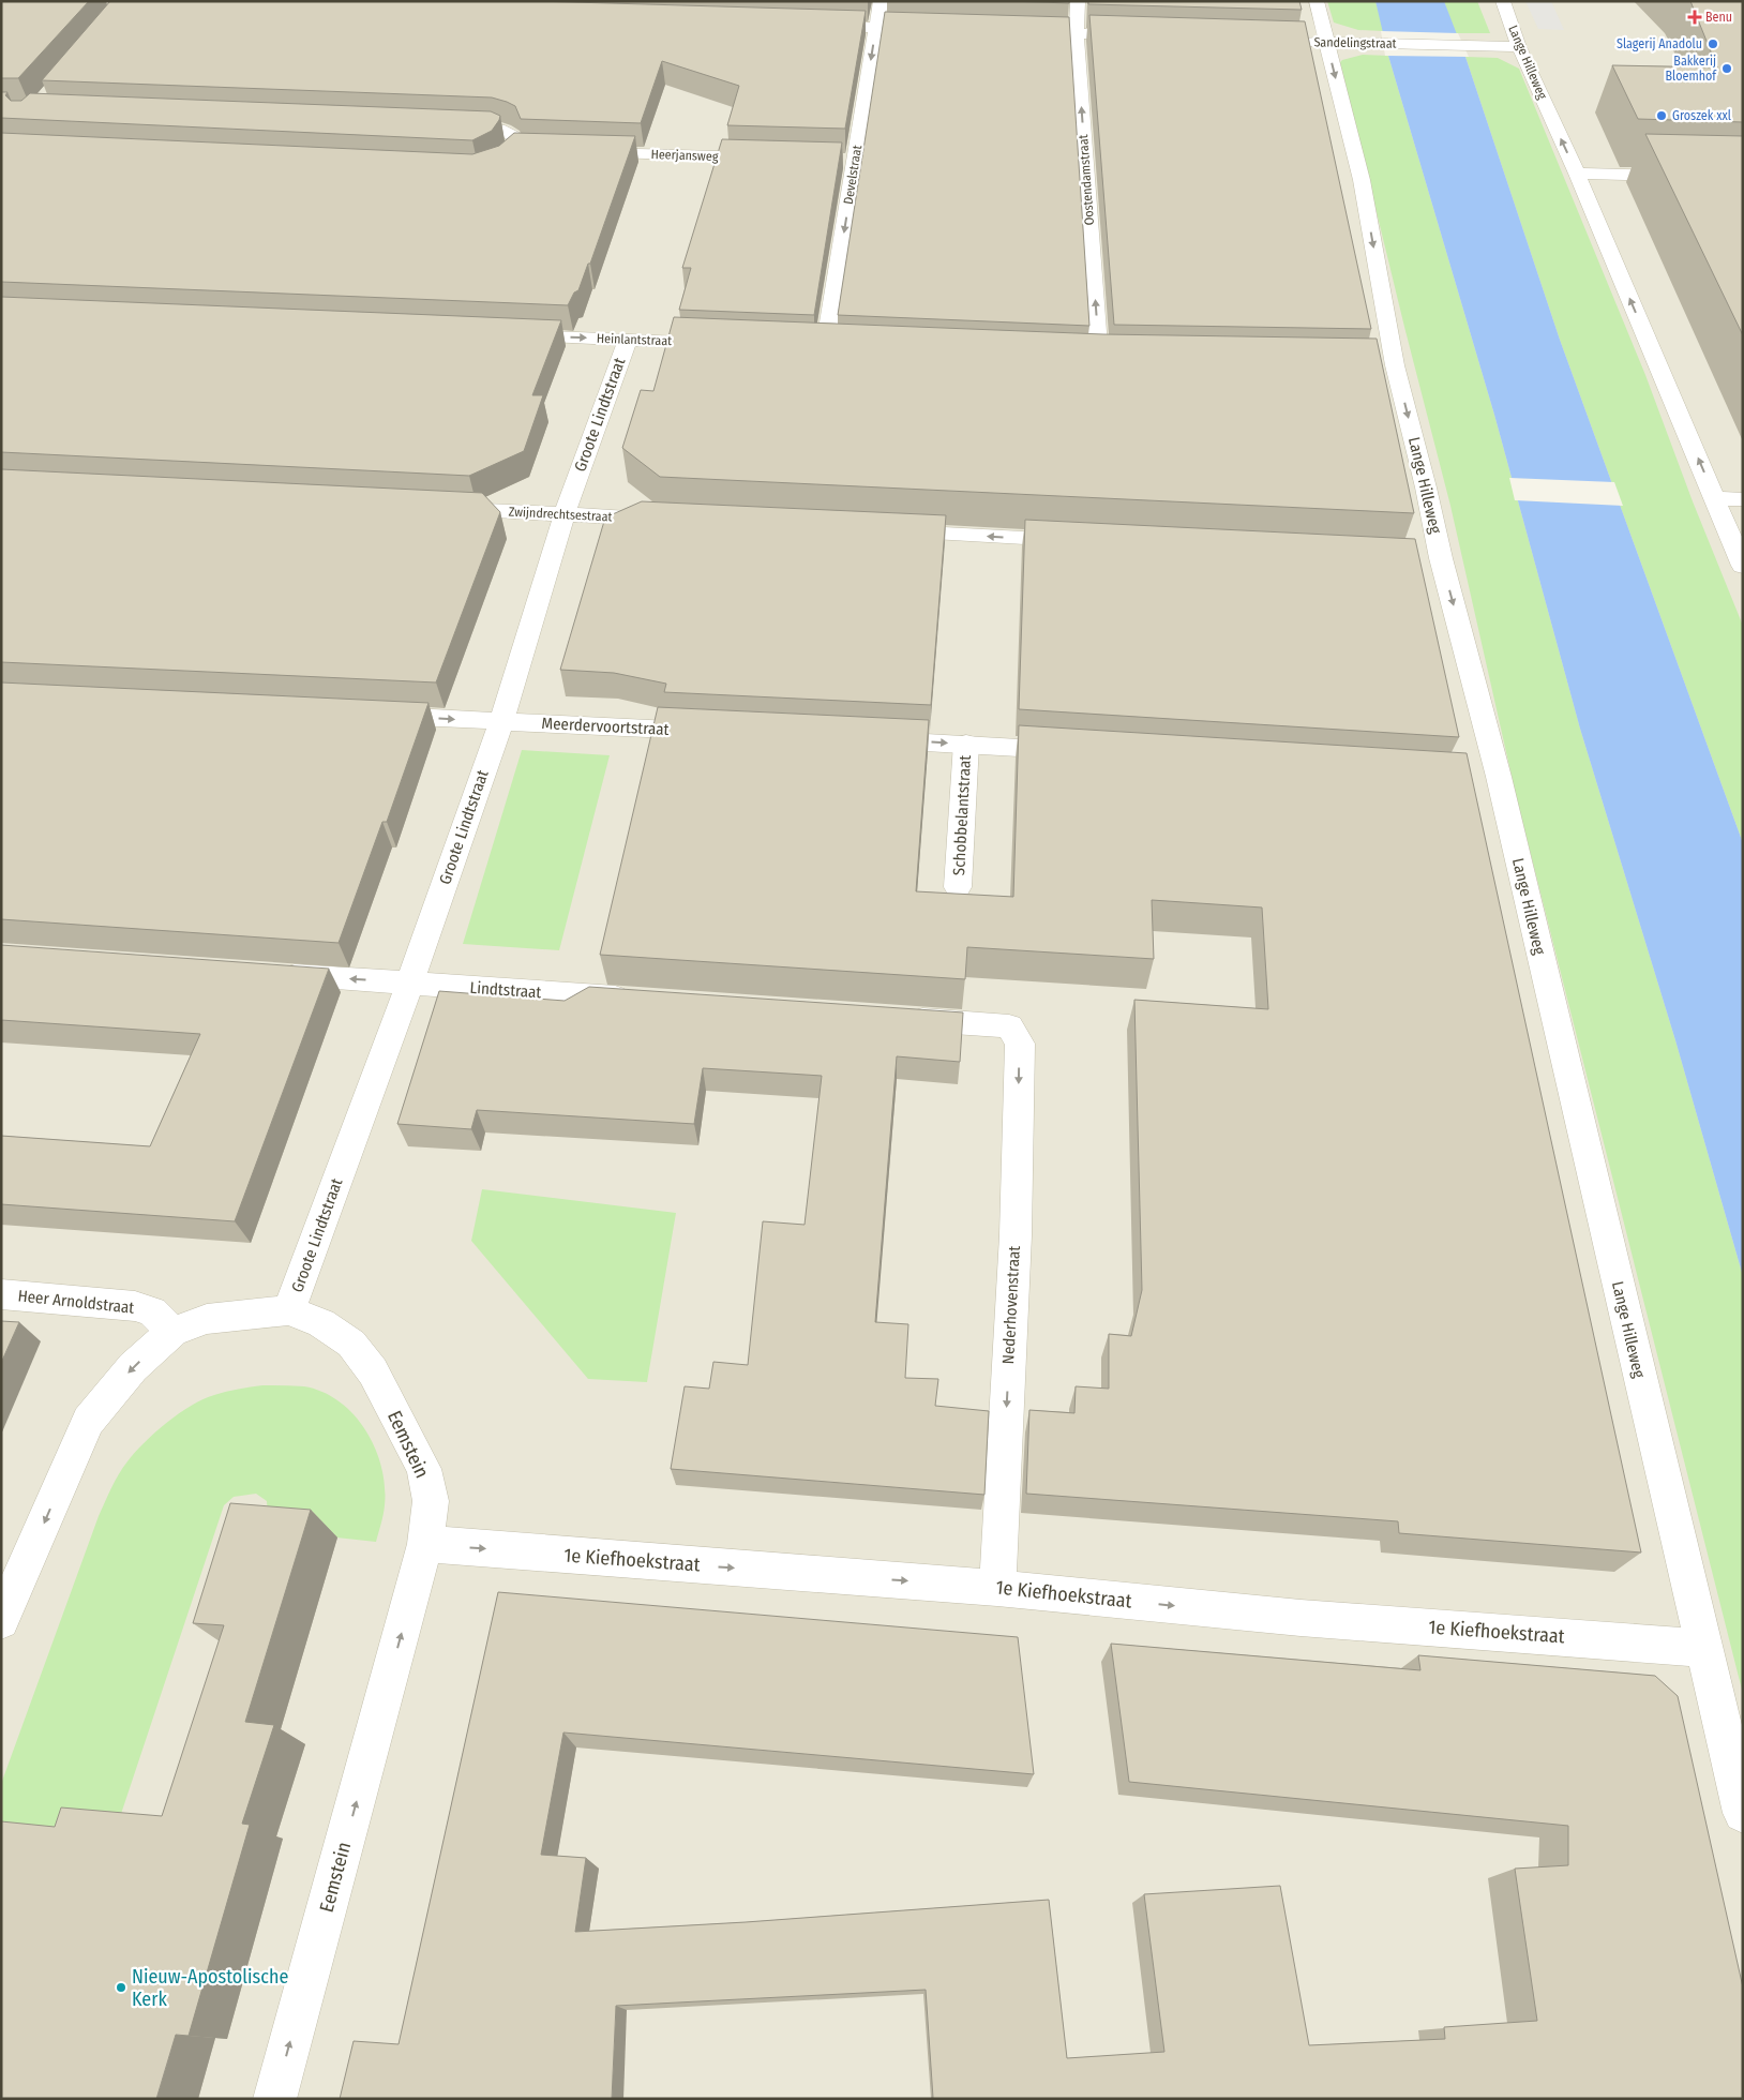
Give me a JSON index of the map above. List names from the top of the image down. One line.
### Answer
{"streets":{"street":["Sandelingstraat","Lange Hilleweg","Heerjansweg","Develstraat","Oostendamstraat","Heinlantstraat","Groote Lindtstraat","Zwijndrechtsestraat","Meerdervoortstraat","Schobbelantstraat","Lindtstraat","Heer Arnoldstraat","Nederhovenstraat","Eemstein","1e Kiefhoekstraat"]},"crossings":[["Sandelingstraat","Lange Hilleweg"],["Lange Hilleweg","1e Kiefhoekstraat"],["Heinlantstraat","Groote Lindtstraat"],["Groote Lindtstraat","Zwijndrechtsestraat"],["Groote Lindtstraat","Meerdervoortstraat"],["Groote Lindtstraat","Lindtstraat"],["Groote Lindtstraat","Eemstein"],["Heer Arnoldstraat","Eemstein"],["Nederhovenstraat","1e Kiefhoekstraat"],["Eemstein","1e Kiefhoekstraat"]],"one_way":["Develstraat","Oostendamstraat","Heinlantstraat","Meerdervoortstraat","Lindtstraat","Nederhovenstraat","1e Kiefhoekstraat"],"places":{"health":["Benu"],"other":["Slagerij Anadolu","Bakkerij Bloemhof","Groszek xxl","Nieuw-Apostolische Kerk"]}}
